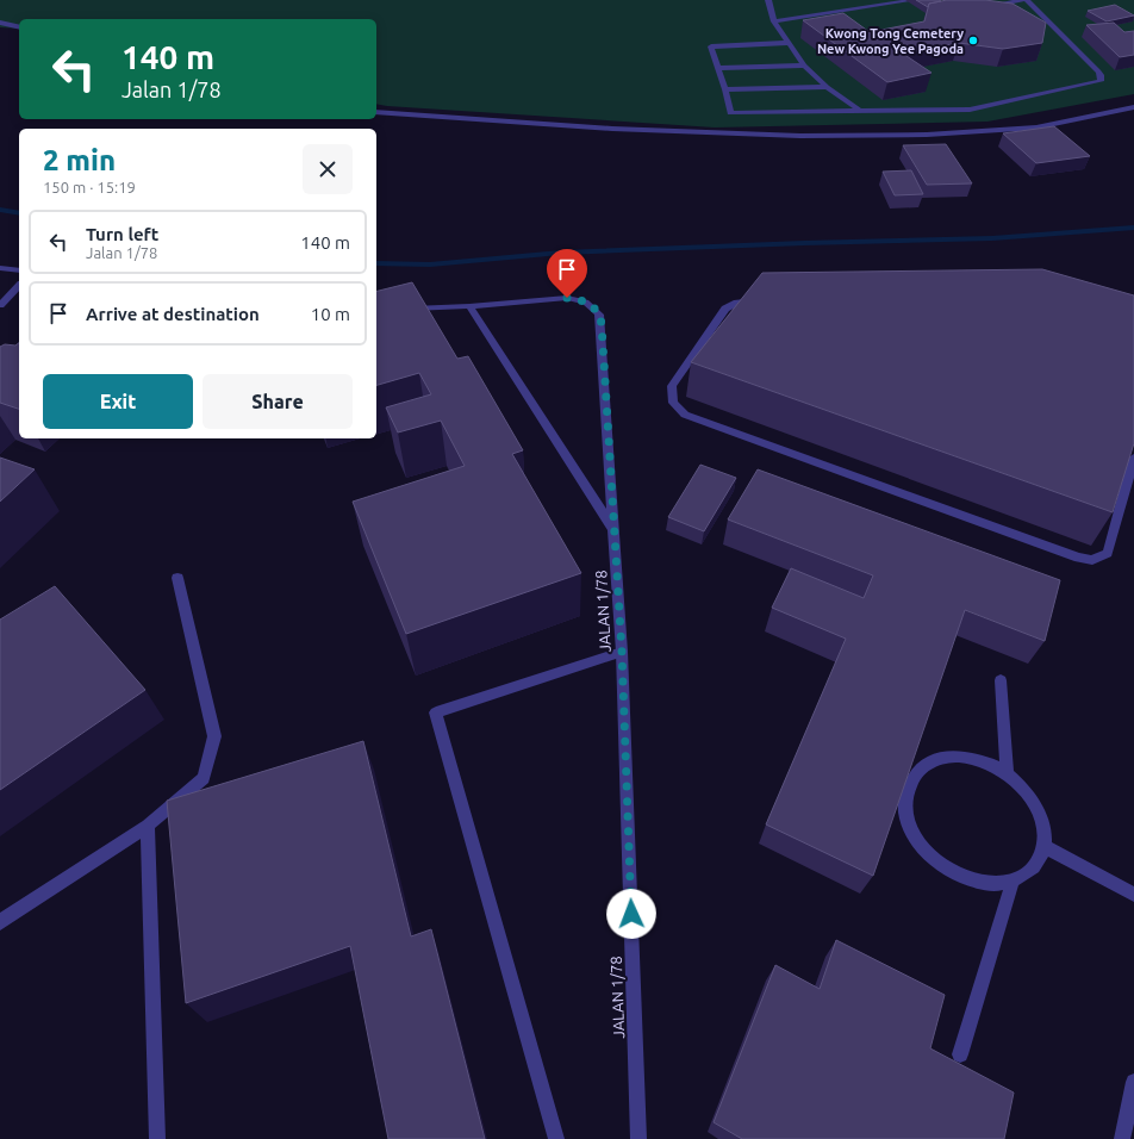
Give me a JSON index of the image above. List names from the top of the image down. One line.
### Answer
{"streets":{"street":["JALAN 1/78"]},"places":["Kwong Tong Cemetery New Kwong Yee Pagoda"],"page":{"turn":["140 m","Jalan 1/78"],"heading":["2 min","150 m · 15:19"],"list":[{"name":"Turn left","note":"Jalan 1/78","value":"140 m"},{"name":"Arrive at destination","value":"10 m"}],"buttons":["Exit","Share"]}}
